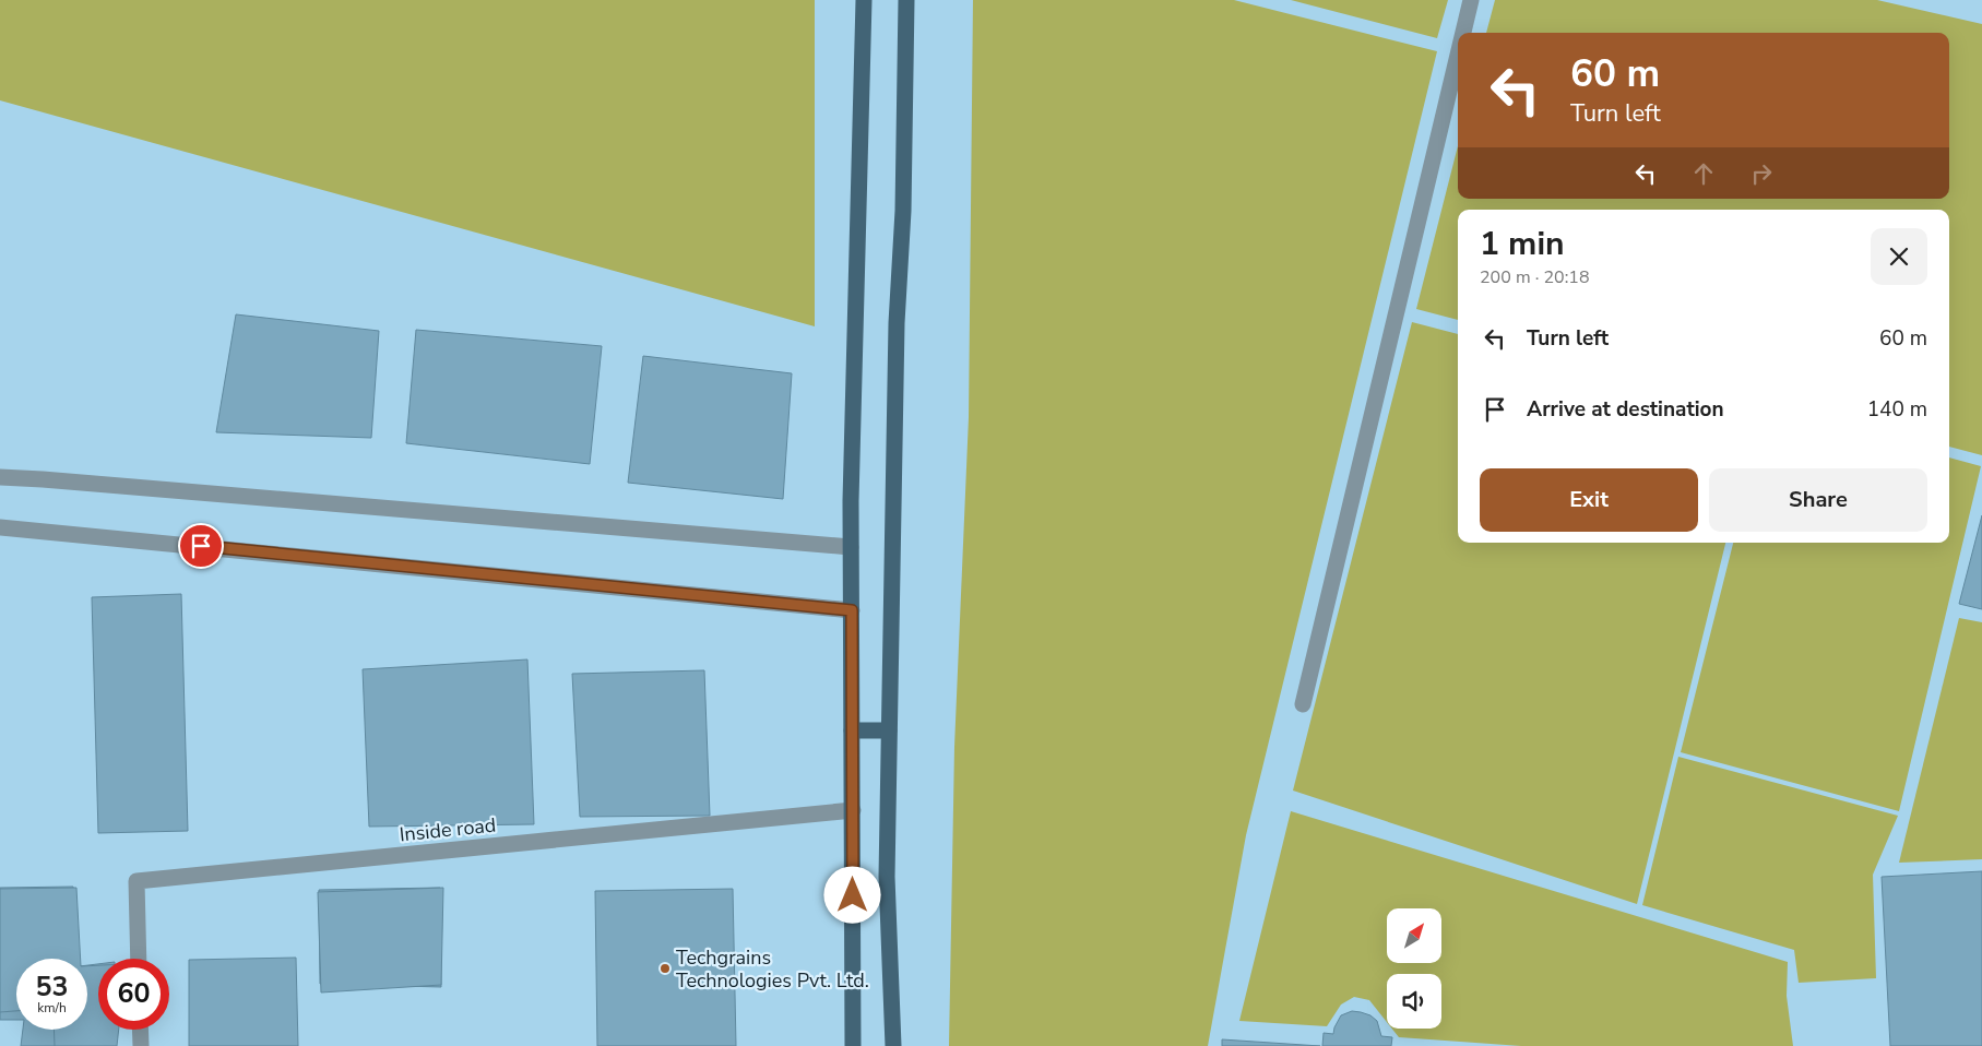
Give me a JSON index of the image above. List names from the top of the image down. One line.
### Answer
{"streets":{"lane":["Inside road"]},"places":["Techgrains Technologies Pvt. Ltd."],"north":"top right","page":{"turn":["60 m","Turn left"],"heading":["1 min","200 m · 20:18"],"list":[{"name":"Turn left","value":"60 m"},{"name":"Arrive at destination","value":"140 m"}],"buttons":["Exit","Share"],"speed":"53 km/h","limit":"60"}}
